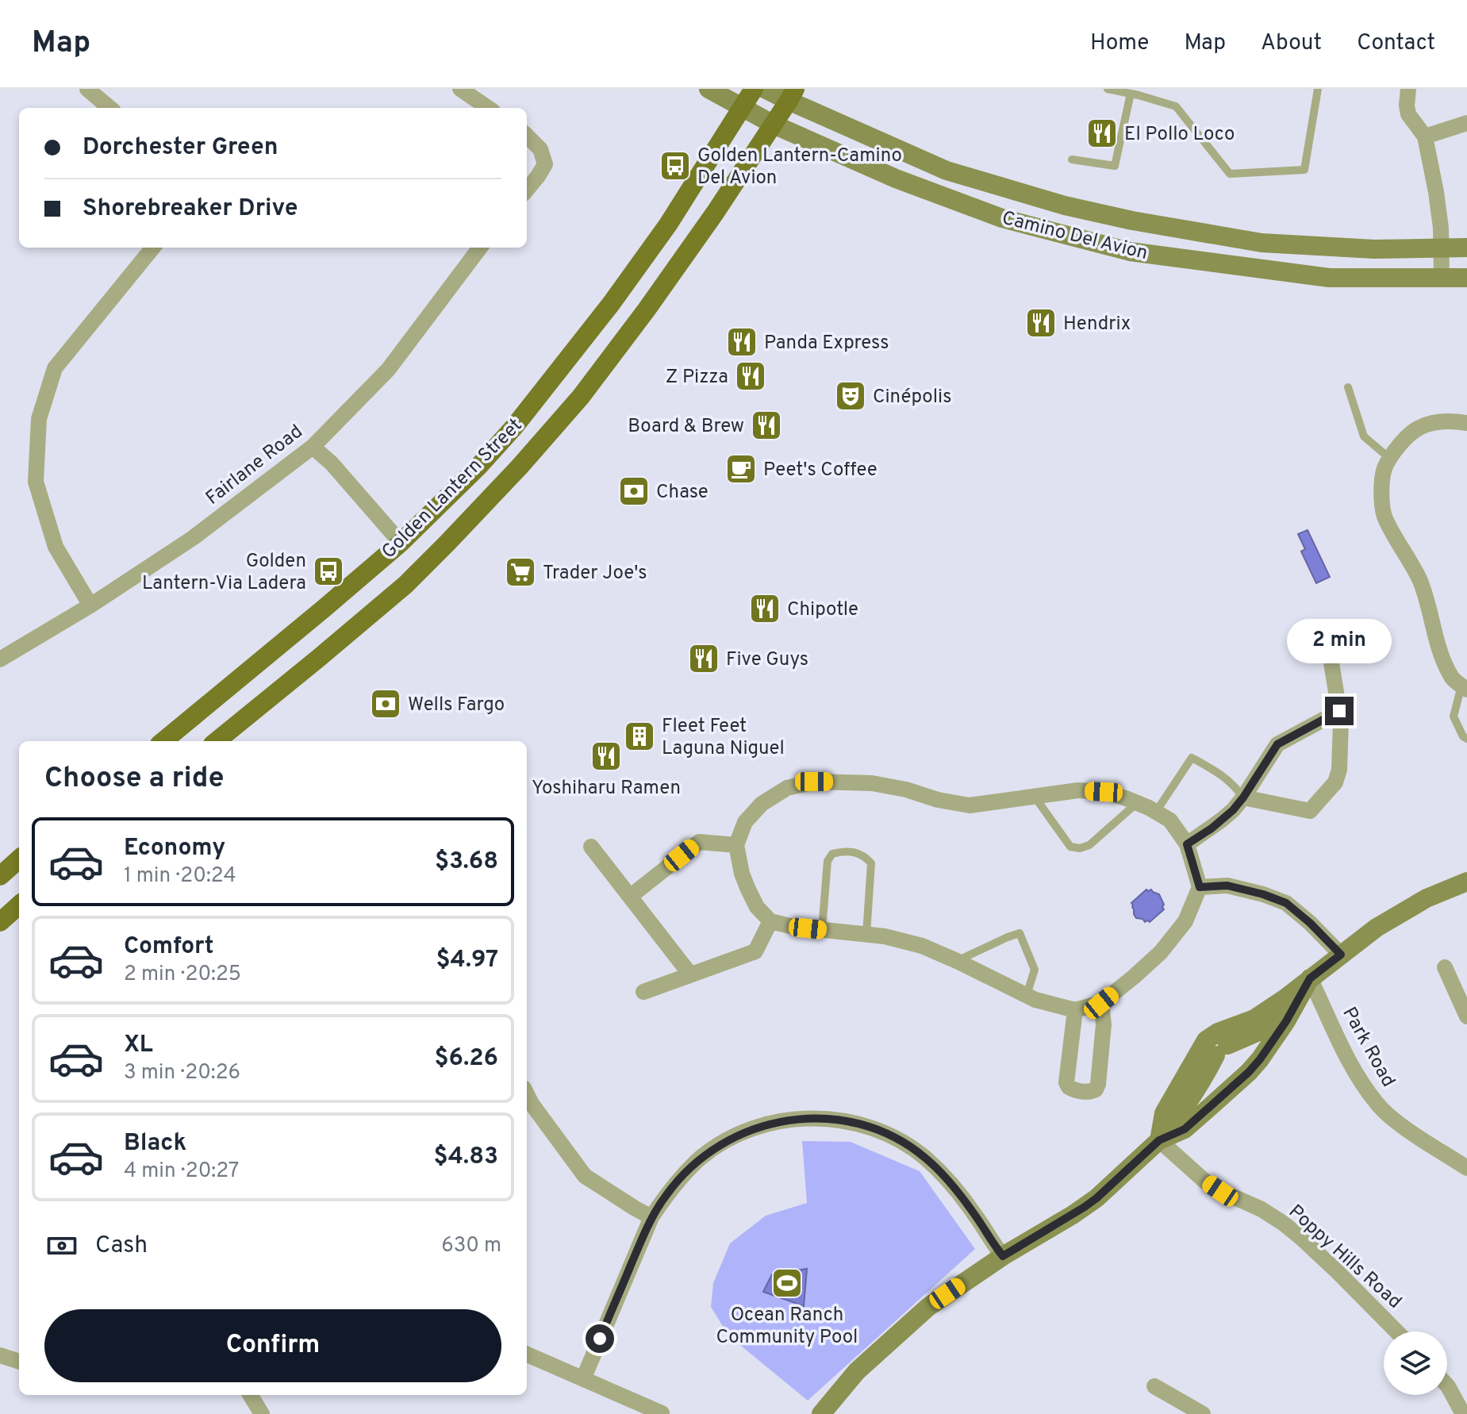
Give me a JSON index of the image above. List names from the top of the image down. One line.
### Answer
{"streets":{"main road":["Camino Del Avion","Golden Lantern Street"],"street":["Fairlane Road","Park Road","Poppy Hills Road"]},"crossings":[["Camino Del Avion","Golden Lantern Street"]],"places":{"restaurant":["El Pollo Loco","Hendrix","Panda Express","Z Pizza","Board & Brew","Chipotle","Five Guys","Yoshiharu Ramen"],"bus stop":["Golden Lantern-Camino Del Avion","Golden Lantern-Via Ladera"],"theatre":["Cinépolis"],"cafe":["Peet's Coffee"],"bank":["Chase","Wells Fargo"],"supermarket":["Trader Joe's"],"building":["Fleet Feet Laguna Niguel"],"sports":["Ocean Ranch Community Pool"]},"page":{"header":"Map","nav":["Home","Map","About","Contact"],"banner":["Dorchester Green","Shorebreaker Drive"],"bubble":"2 min","heading":"Choose a ride","list":[{"name":"Economy","note":"1 min · 20:24","value":"$3.68"},{"name":"Comfort","note":"2 min · 20:25","value":"$4.97"},{"name":"XL","note":"3 min · 20:26","value":"$6.26"},{"name":"Black","note":"4 min · 20:27","value":"$4.83"}],"pay":["Cash","630 m"],"buttons":"Confirm"}}
